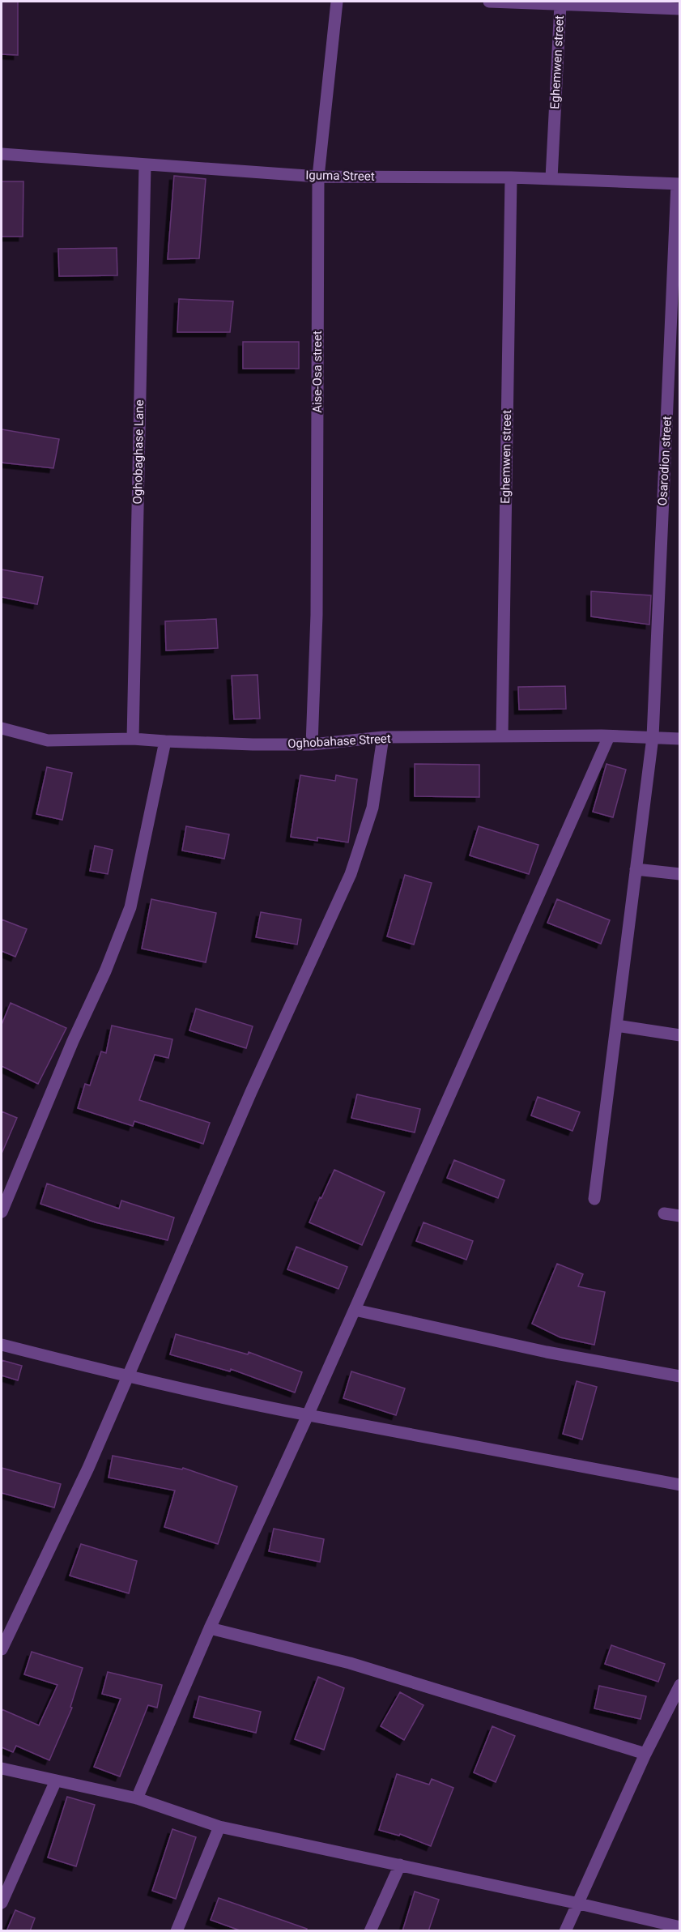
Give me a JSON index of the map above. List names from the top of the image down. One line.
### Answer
{"streets":{"street":["Eghemwen street","Iguma Street","Aise-Osa street","Oghobaghase Lane","Osarodion street","Oghobahase Street"]},"crossings":[["Eghemwen street","Iguma Street"],["Eghemwen street","Oghobahase Street"],["Iguma Street","Aise-Osa street"],["Iguma Street","Oghobaghase Lane"],["Iguma Street","Osarodion street"],["Aise-Osa street","Oghobahase Street"],["Oghobaghase Lane","Oghobahase Street"],["Osarodion street","Oghobahase Street"]]}
